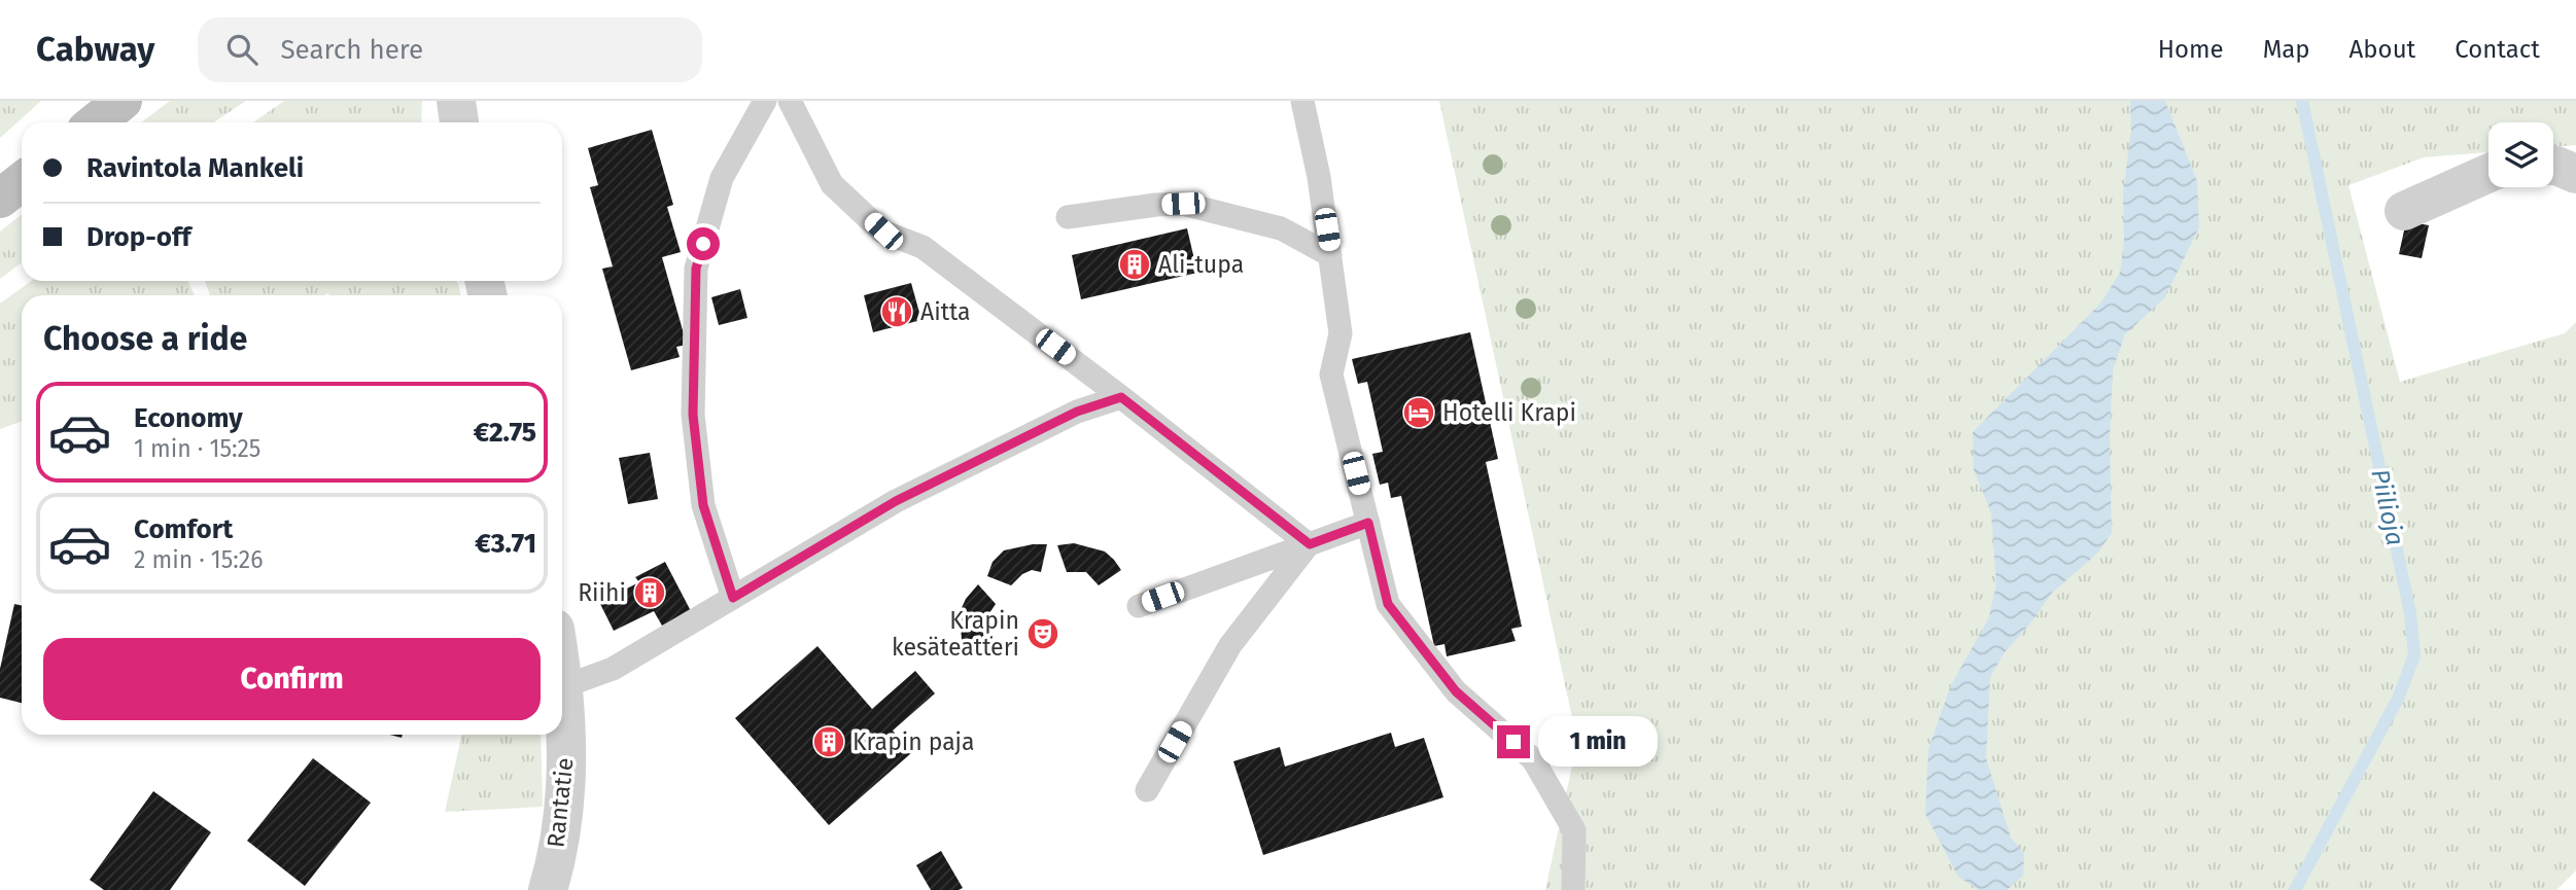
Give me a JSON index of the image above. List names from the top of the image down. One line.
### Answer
{"streets":{"street":["Rantatie"]},"water":["Piilioja"],"places":{"building":["Ali-tupa","Riihi","Krapin paja"],"restaurant":["Aitta"],"hotel":["Hotelli Krapi"],"theatre":["Krapin kesäteatteri"]},"page":{"header":"Cabway","search":"Search here","nav":["Home","Map","About","Contact"],"banner":["Ravintola Mankeli","Drop-off"],"heading":"Choose a ride","list":[{"name":"Economy","note":"1 min · 15:25","value":"€2.75"},{"name":"Comfort","note":"2 min · 15:26","value":"€3.71"}],"buttons":"Confirm","bubble":"1 min"}}
